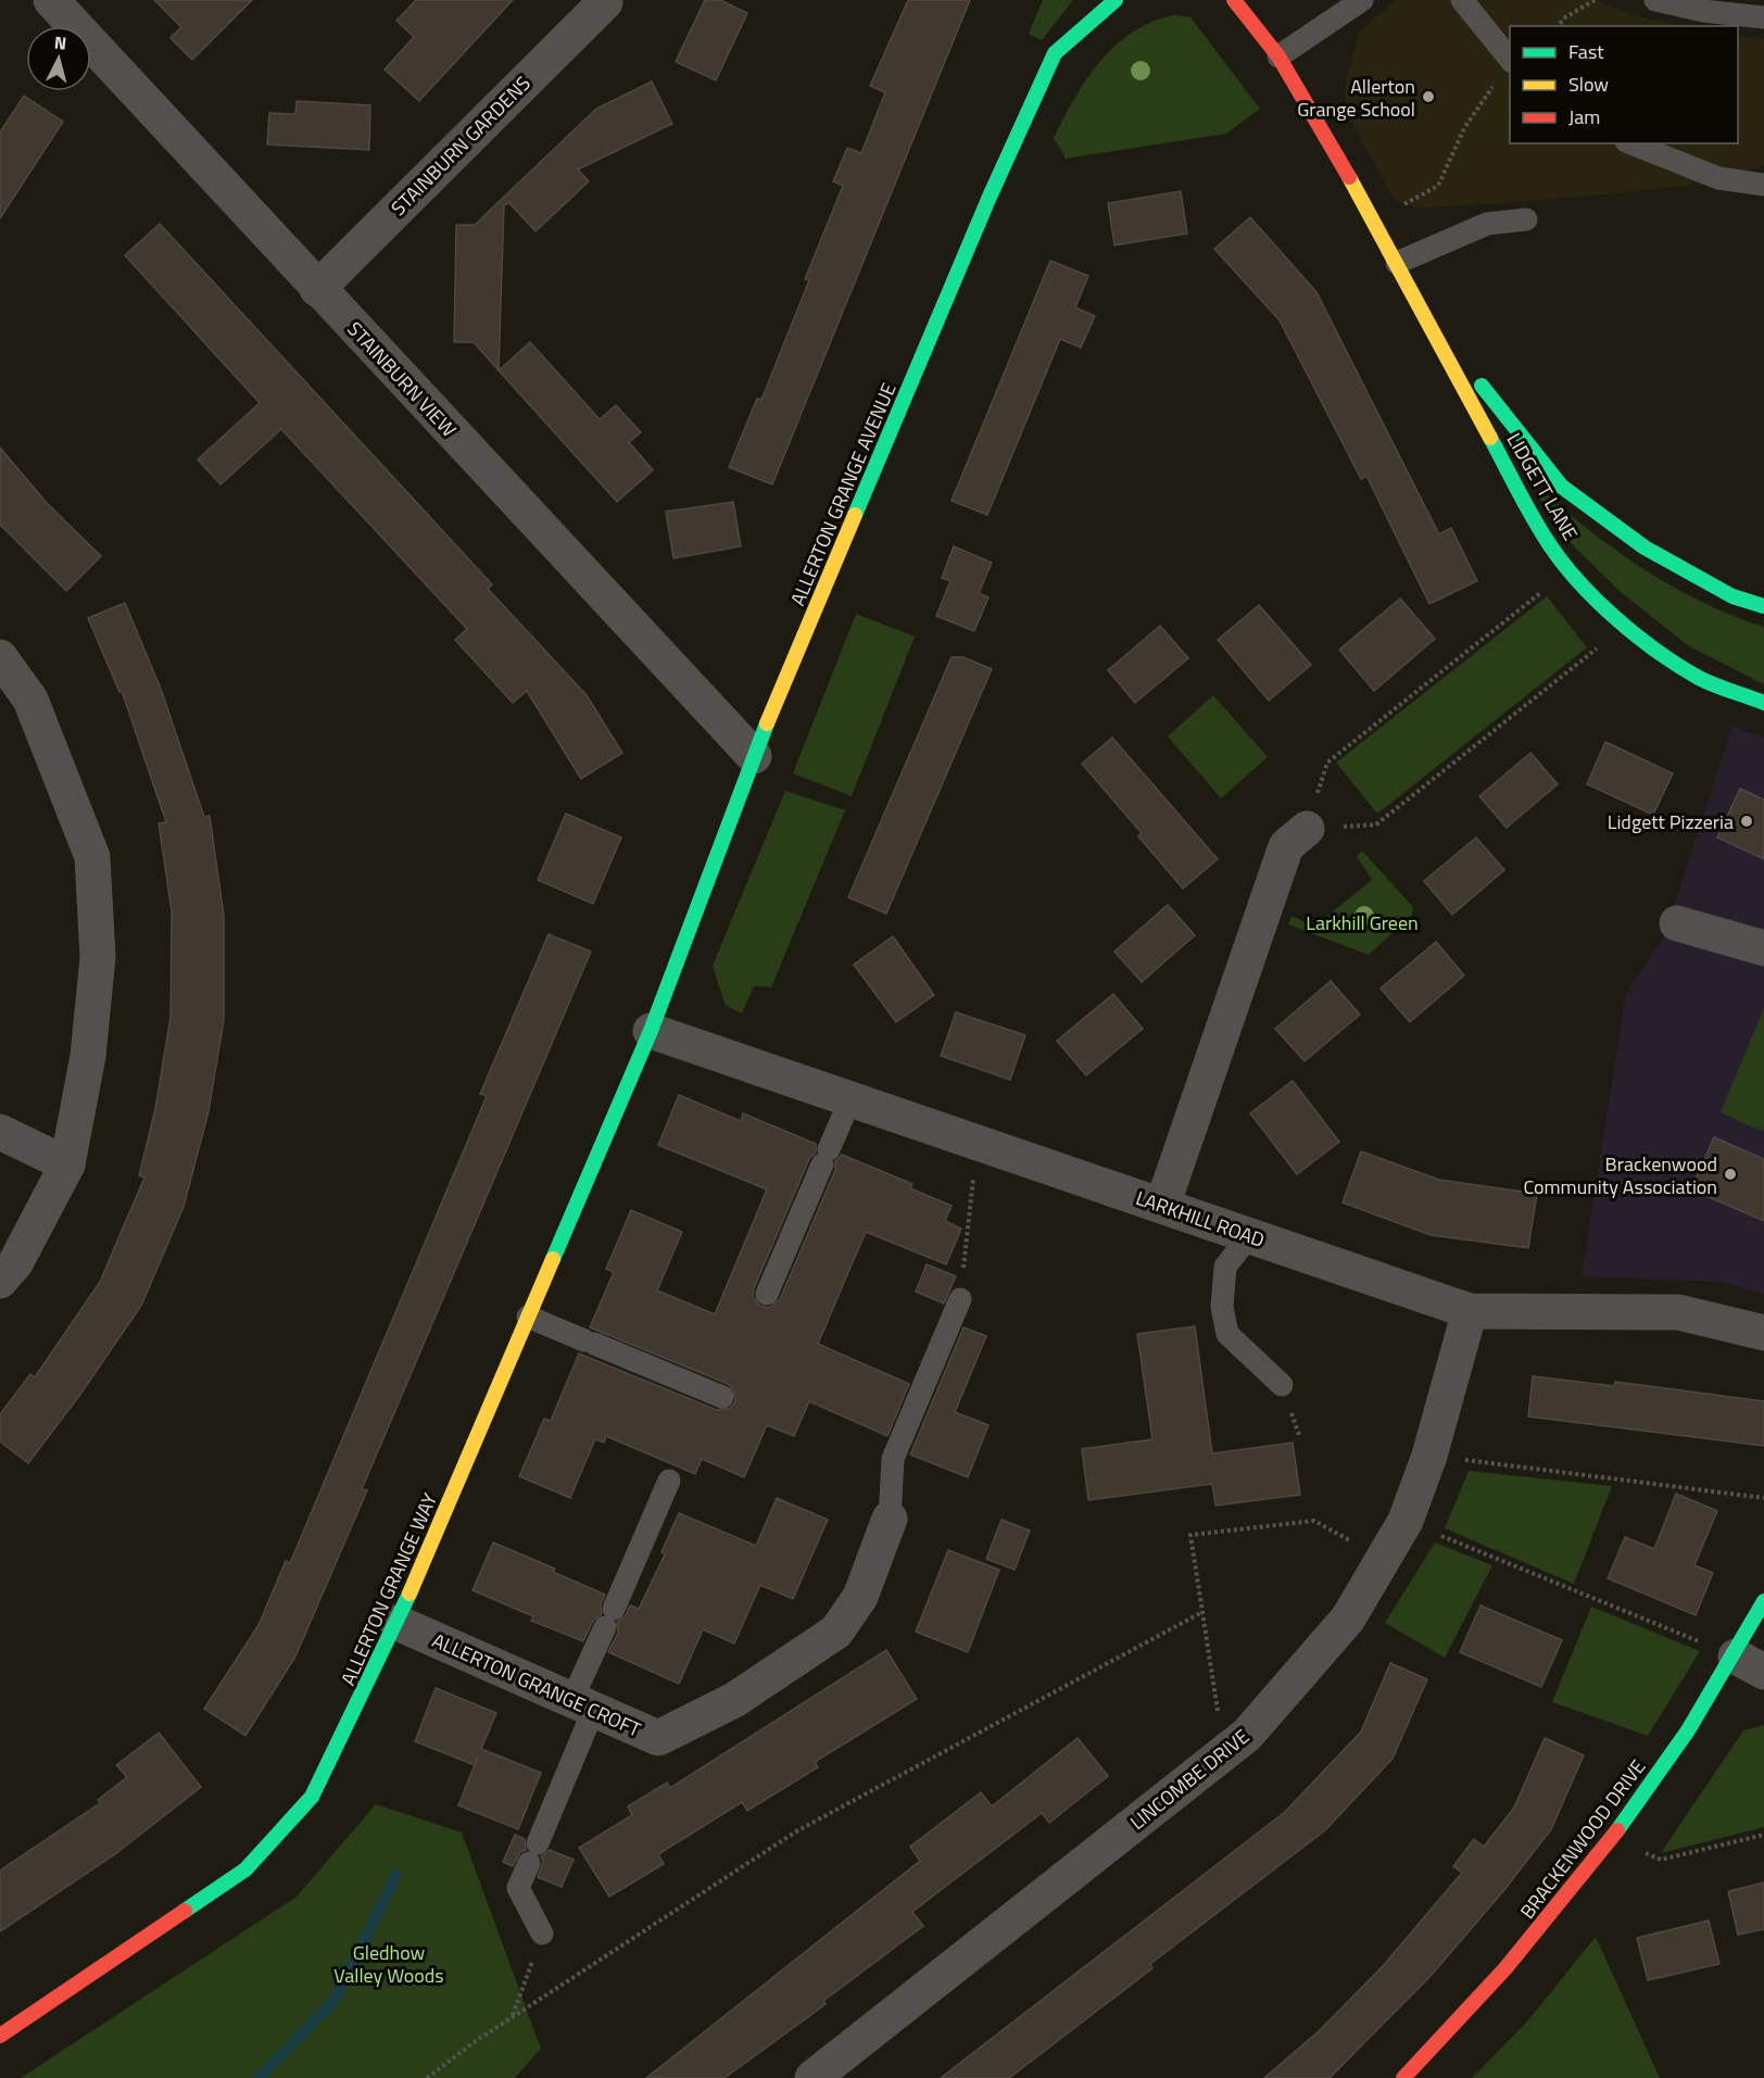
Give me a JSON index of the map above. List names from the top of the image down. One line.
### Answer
{"streets":{"street":["STAINBURN GARDENS","STAINBURN VIEW","LIDGETT LANE","ALLERTON GRANGE AVENUE","LARKHILL ROAD","ALLERTON GRANGE WAY","ALLERTON GRANGE CROFT","LINCOMBE DRIVE","BRACKENWOOD DRIVE"]},"crossings":[["STAINBURN GARDENS","STAINBURN VIEW"],["STAINBURN VIEW","ALLERTON GRANGE AVENUE"],["ALLERTON GRANGE AVENUE","LARKHILL ROAD"],["ALLERTON GRANGE AVENUE","ALLERTON GRANGE WAY"],["LARKHILL ROAD","ALLERTON GRANGE WAY"],["LARKHILL ROAD","LINCOMBE DRIVE"],["ALLERTON GRANGE WAY","ALLERTON GRANGE CROFT"]],"parks":["Larkhill Green","Gledhow Valley Woods"],"places":["Allerton Grange School","Lidgett Pizzeria","Brackenwood Community Association"],"legend":["Fast","Slow","Jam"],"north":"top"}
